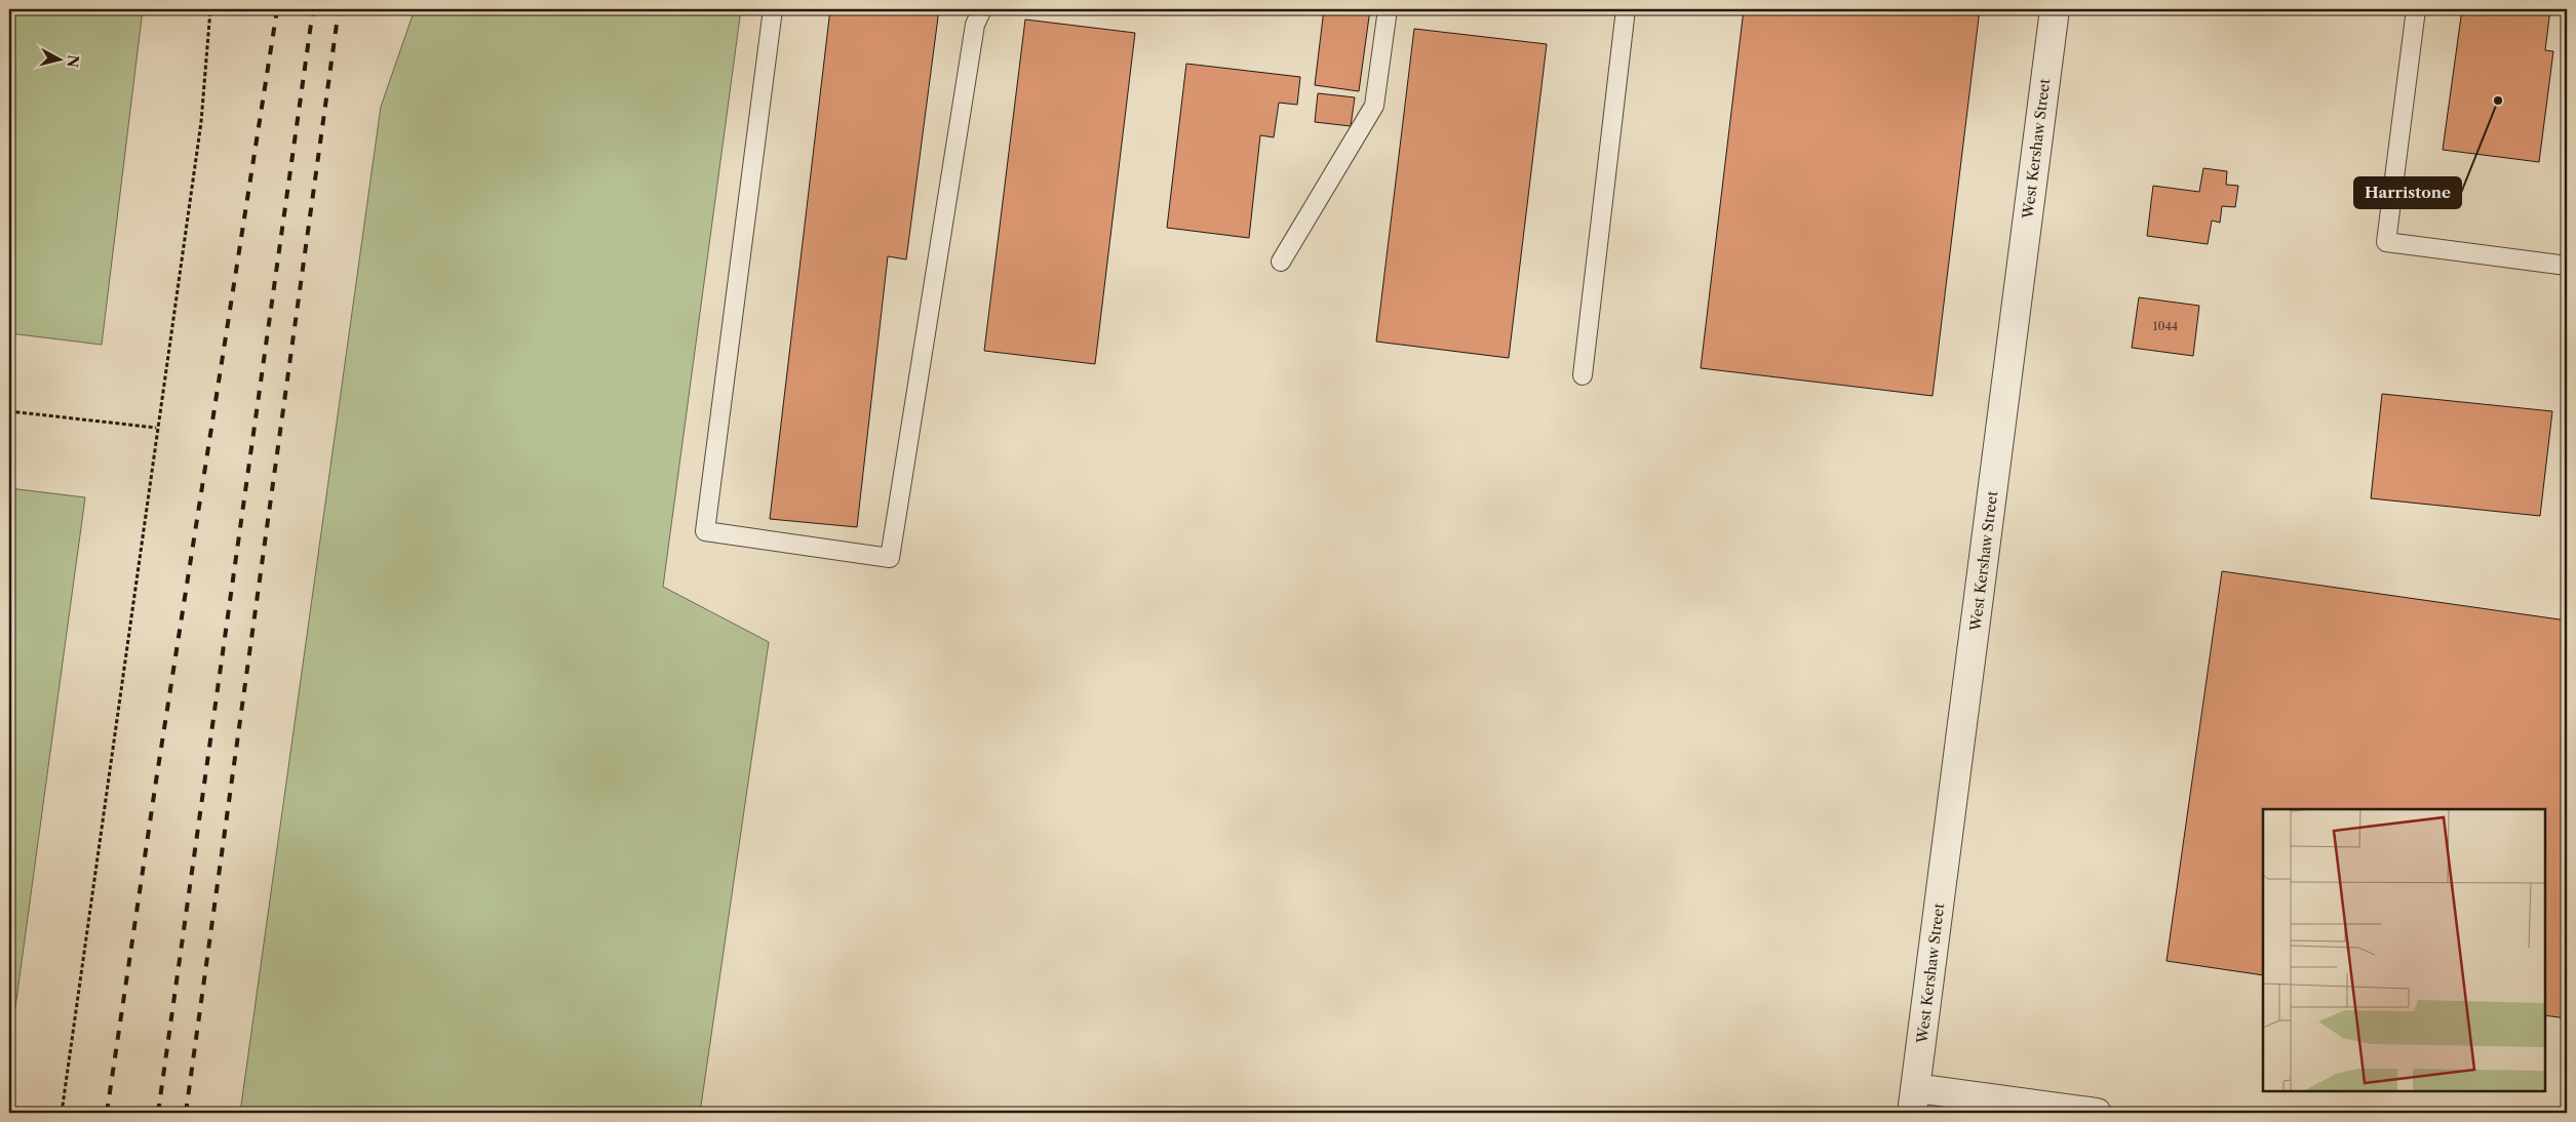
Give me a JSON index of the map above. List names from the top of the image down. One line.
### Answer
{"streets":{"street":["West Kershaw Street"]},"places":["Harristone"],"house_numbers":["1044"],"north":"right"}
